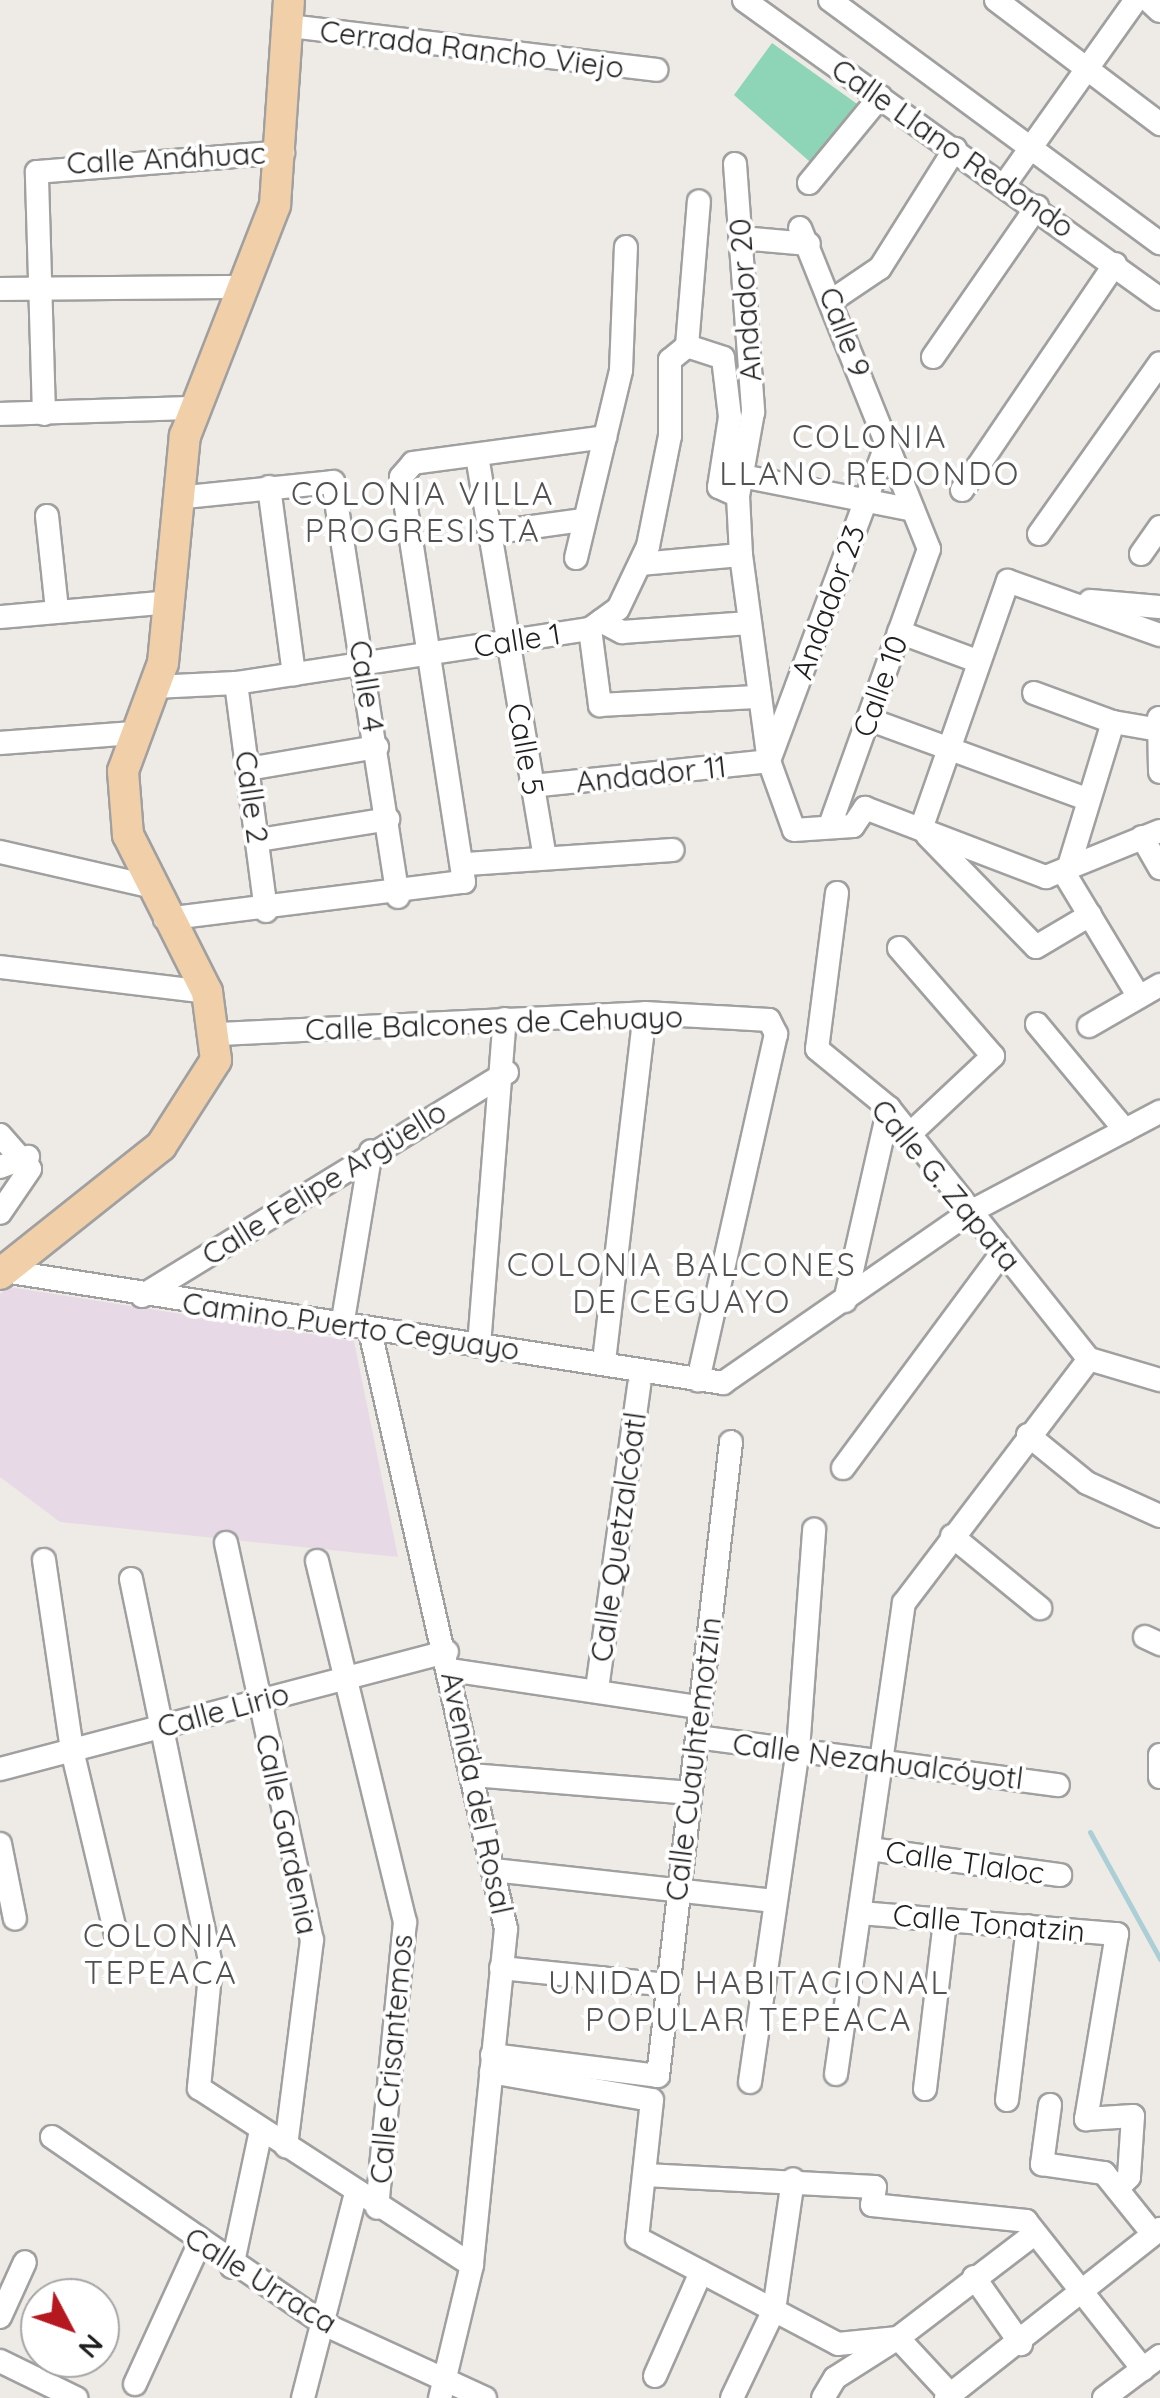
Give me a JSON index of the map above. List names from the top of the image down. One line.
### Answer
{"streets":{"street":["Cerrada Rancho Viejo","Calle Llano Redondo","Calle Anáhuac","Andador 20","Calle 9","Andador 23","Calle 1","Calle 4","Calle 10","Calle 5","Andador 11","Calle 2","Calle Balcones de Cehuayo","Calle Felipe Argüello","Calle G. Zapata","Camino Puerto Ceguayo","Calle Quetzalcóatl","Calle Lirio","Calle Cuauhtemotzin","Calle Nezahualcóyotl","Avenida del Rosal","Calle Gardenia","Calle Tlaloc","Calle Tonatzin","Calle Crisantemos","Calle Urraca"]},"crossings":[["Andador 20","Calle 9"],["Andador 20","Andador 23"],["Andador 20","Calle 10"],["Andador 20","Andador 11"],["Calle 9","Andador 23"],["Calle 9","Calle 10"],["Andador 23","Andador 11"],["Calle 1","Calle 4"],["Calle 1","Calle 5"],["Calle 1","Calle 2"],["Calle 5","Andador 11"],["Calle Balcones de Cehuayo","Camino Puerto Ceguayo"],["Calle Felipe Argüello","Camino Puerto Ceguayo"],["Calle G. Zapata","Camino Puerto Ceguayo"],["Camino Puerto Ceguayo","Avenida del Rosal"],["Calle Lirio","Avenida del Rosal"],["Calle Lirio","Calle Gardenia"],["Calle Lirio","Calle Crisantemos"],["Calle Cuauhtemotzin","Calle Nezahualcóyotl"],["Calle Cuauhtemotzin","Avenida del Rosal"],["Avenida del Rosal","Calle Urraca"]],"districts":["COLONIA LLANO REDONDO","COLONIA VILLA PROGRESISTA","COLONIA BALCONES DE CEGUAYO","COLONIA TEPEACA","UNIDAD HABITACIONAL POPULAR TEPEACA"],"north":"bottom right"}
